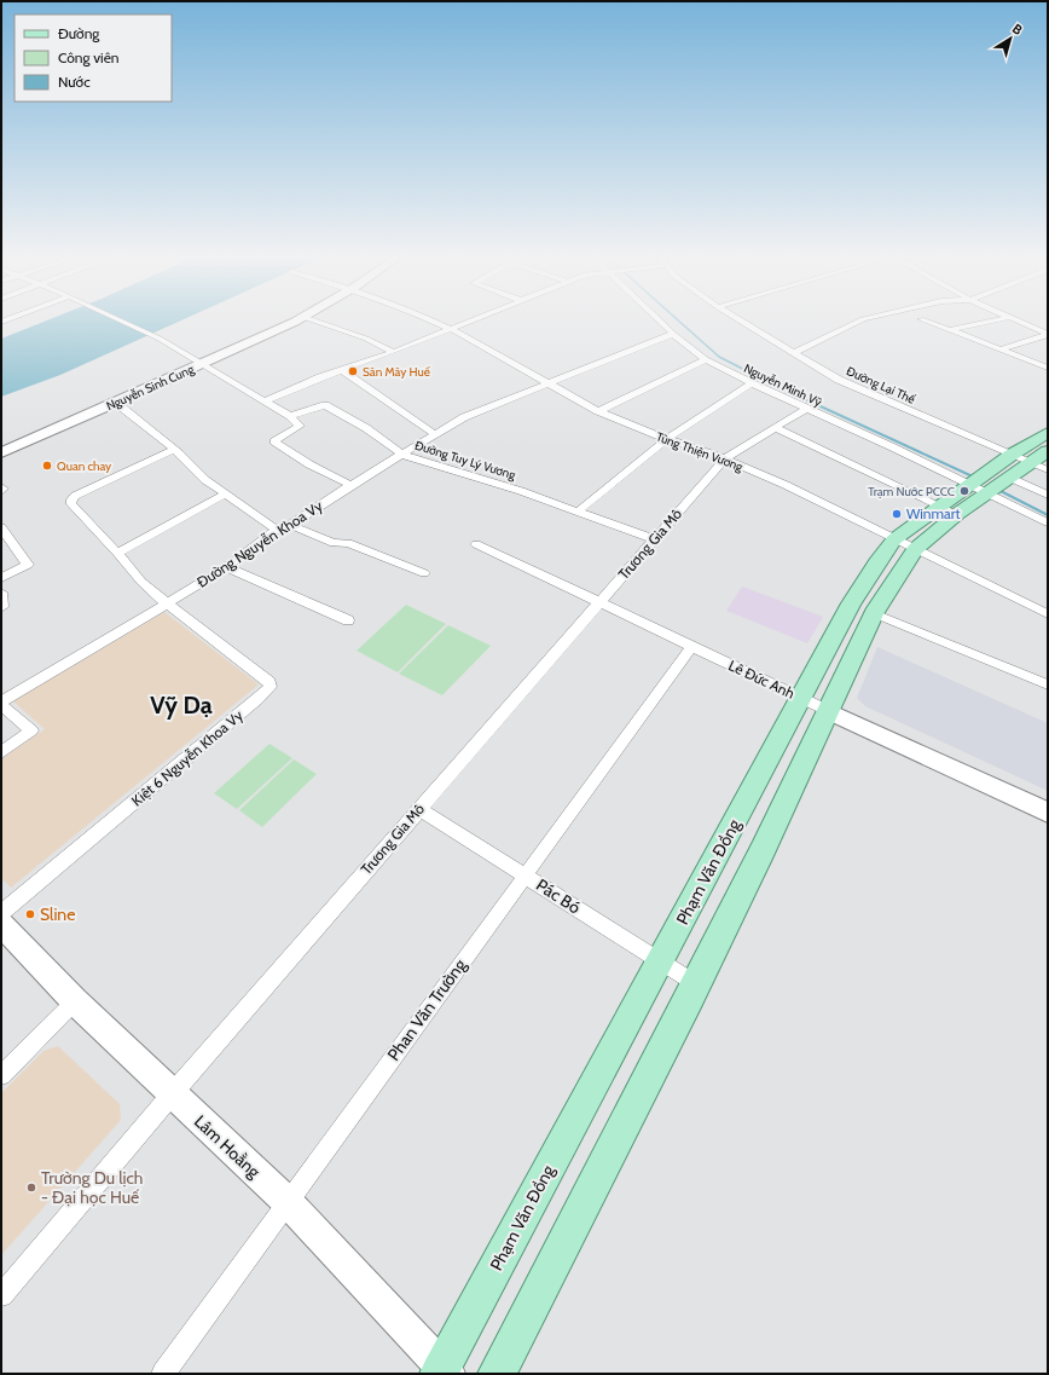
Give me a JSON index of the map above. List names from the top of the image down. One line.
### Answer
{"streets":{"main road":["Nguyễn Sinh Cung","Lê Đức Anh","Phạm Văn Đồng","Lâm Hoằng"],"street":["Nguyễn Minh Vỹ","Đường Lại Thế","Tùng Thiện Vương","Đường Tuy Lý Vương","Đường Nguyễn Khoa Vy","Trương Gia Mô","Kiệt 6 Nguyễn Khoa Vy","Pác Bó","Phan Văn Trường"]},"crossings":[["Nguyễn Minh Vỹ","Đường Nguyễn Khoa Vy"],["Nguyễn Minh Vỹ","Trương Gia Mô"],["Nguyễn Minh Vỹ","Phạm Văn Đồng"],["Đường Lại Thế","Phạm Văn Đồng"],["Tùng Thiện Vương","Đường Nguyễn Khoa Vy"],["Tùng Thiện Vương","Trương Gia Mô"],["Tùng Thiện Vương","Phạm Văn Đồng"],["Đường Tuy Lý Vương","Đường Nguyễn Khoa Vy"],["Đường Tuy Lý Vương","Trương Gia Mô"],["Đường Nguyễn Khoa Vy","Kiệt 6 Nguyễn Khoa Vy"],["Trương Gia Mô","Lê Đức Anh"],["Trương Gia Mô","Pác Bó"],["Trương Gia Mô","Lâm Hoằng"],["Lê Đức Anh","Phạm Văn Đồng"],["Lê Đức Anh","Phan Văn Trường"],["Phạm Văn Đồng","Pác Bó"],["Phạm Văn Đồng","Lâm Hoằng"],["Pác Bó","Phan Văn Trường"],["Phan Văn Trường","Lâm Hoằng"]],"districts":["Vỹ Dạ"],"places":["Sân Mây Huế","Quan chay","Trạm Nước PCCC","Winmart","Sline","Trường Du lịch - Đại học Huế"],"legend":["Đường","Công viên","Nước"],"north":"top right"}
